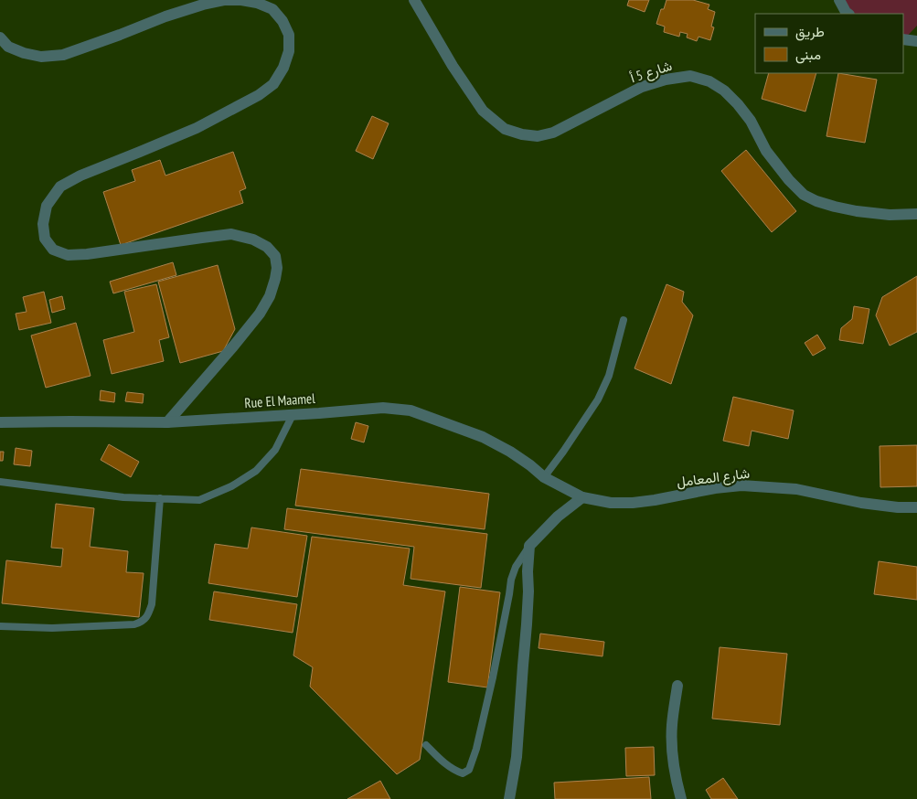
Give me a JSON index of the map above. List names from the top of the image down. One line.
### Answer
{"streets":{"street":["شارع 5 أ","Rue El Maamel","شارع المعامل"]},"crossings":[["Rue El Maamel","شارع المعامل"]],"legend":["طريق","مبنى"]}
